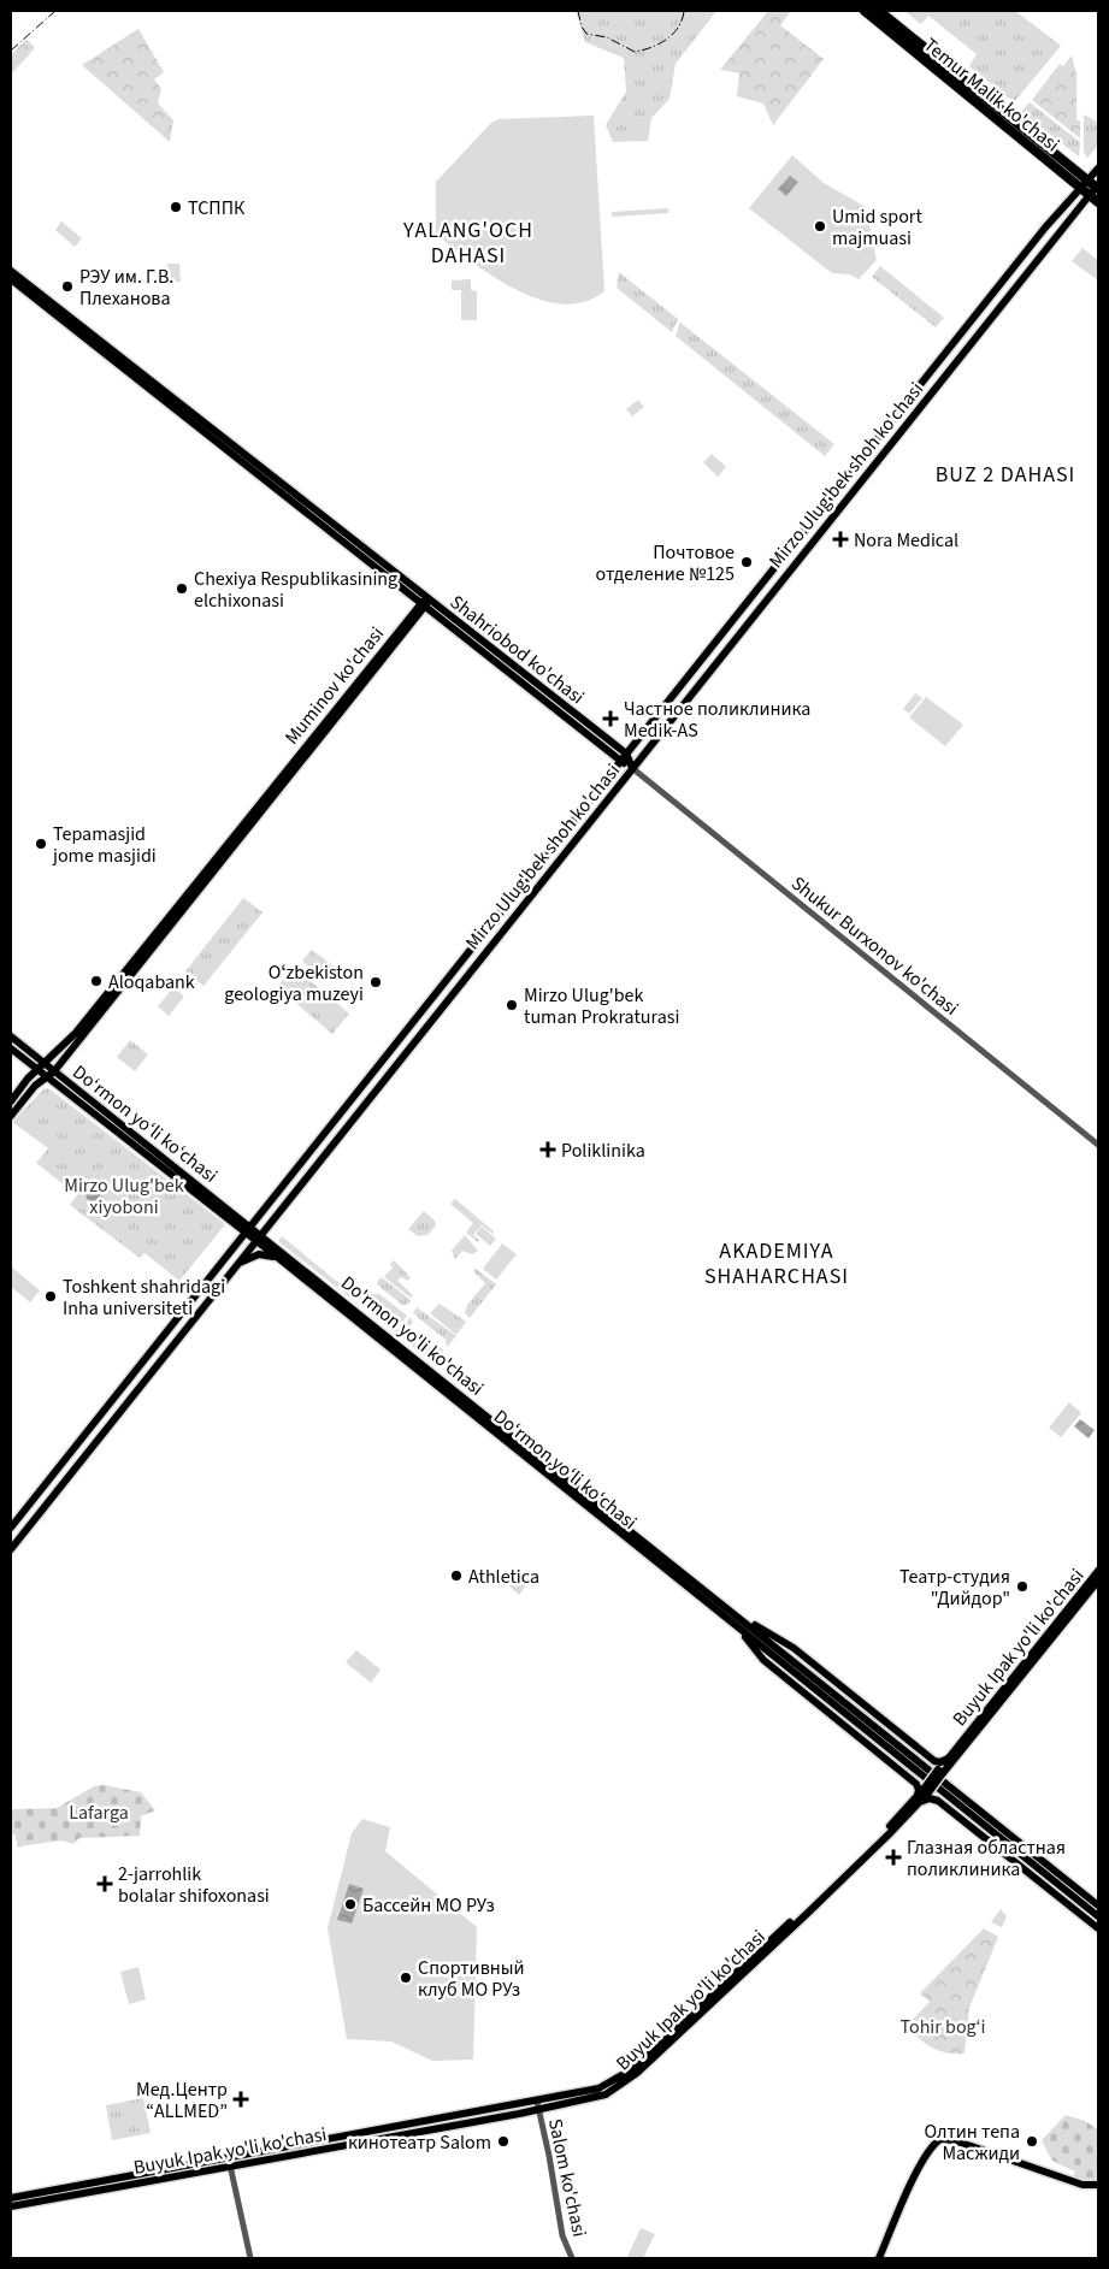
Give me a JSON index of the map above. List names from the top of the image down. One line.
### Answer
{"streets":{"highway":["Temur Malik ko'chasi"],"main road":["Mirzo Ulug'bek shoh ko'chasi","Shahriobod ko'chasi","Muminov ko'chasi","Do‘rmon yo‘li ko‘chasi","Do'rmon yo'li ko'chasi","Buyuk Ipak yo'li ko'chasi"],"street":["Shukur Burxonov ko'chasi","Salom ko'chasi"]},"crossings":[["Temur Malik ko'chasi","Mirzo Ulug'bek shoh ko'chasi"],["Mirzo Ulug'bek shoh ko'chasi","Shahriobod ko'chasi"],["Mirzo Ulug'bek shoh ko'chasi","Shukur Burxonov ko'chasi"],["Mirzo Ulug'bek shoh ko'chasi","Do‘rmon yo‘li ko‘chasi"],["Mirzo Ulug'bek shoh ko'chasi","Do'rmon yo'li ko'chasi"],["Shahriobod ko'chasi","Muminov ko'chasi"],["Shahriobod ko'chasi","Shukur Burxonov ko'chasi"],["Muminov ko'chasi","Do‘rmon yo‘li ko‘chasi"],["Do‘rmon yo‘li ko‘chasi","Do'rmon yo'li ko'chasi"],["Buyuk Ipak yo'li ko'chasi","Salom ko'chasi"]],"districts":["YALANG'OCH DAHASI","BUZ 2 DAHASI","AKADEMIYA SHAHARCHASI"],"parks":["Mirzo Ulug'bek xiyoboni","Lafarga","Tohir bog‘i"],"places":{"other":["ТСППК","Umid sport majmuasi","РЭУ им. Г.В. Плеханова","Почтовое отделение №125","Chexiya Respublikasining elchixonasi","Tepamasjid jome masjidi","Aloqabank","Oʻzbekiston geologiya muzeyi","Mirzo Ulug'bek tuman Prokraturasi","Toshkent shahridagi Inha universiteti","Athletica","Театр-студия \"Дийдор\"","Бассейн МО РУз","Спортивный клуб МО РУз","кинотеатр Salom","Олтин тепа Масжиди"],"health":["Nora Medical","Частное поликлиника Medik-AS","Poliklinika","Глазная областная поликлиника","2-jarrohlik bolalar shifoxonasi","Мед.Центр “ALLMED”"]}}
